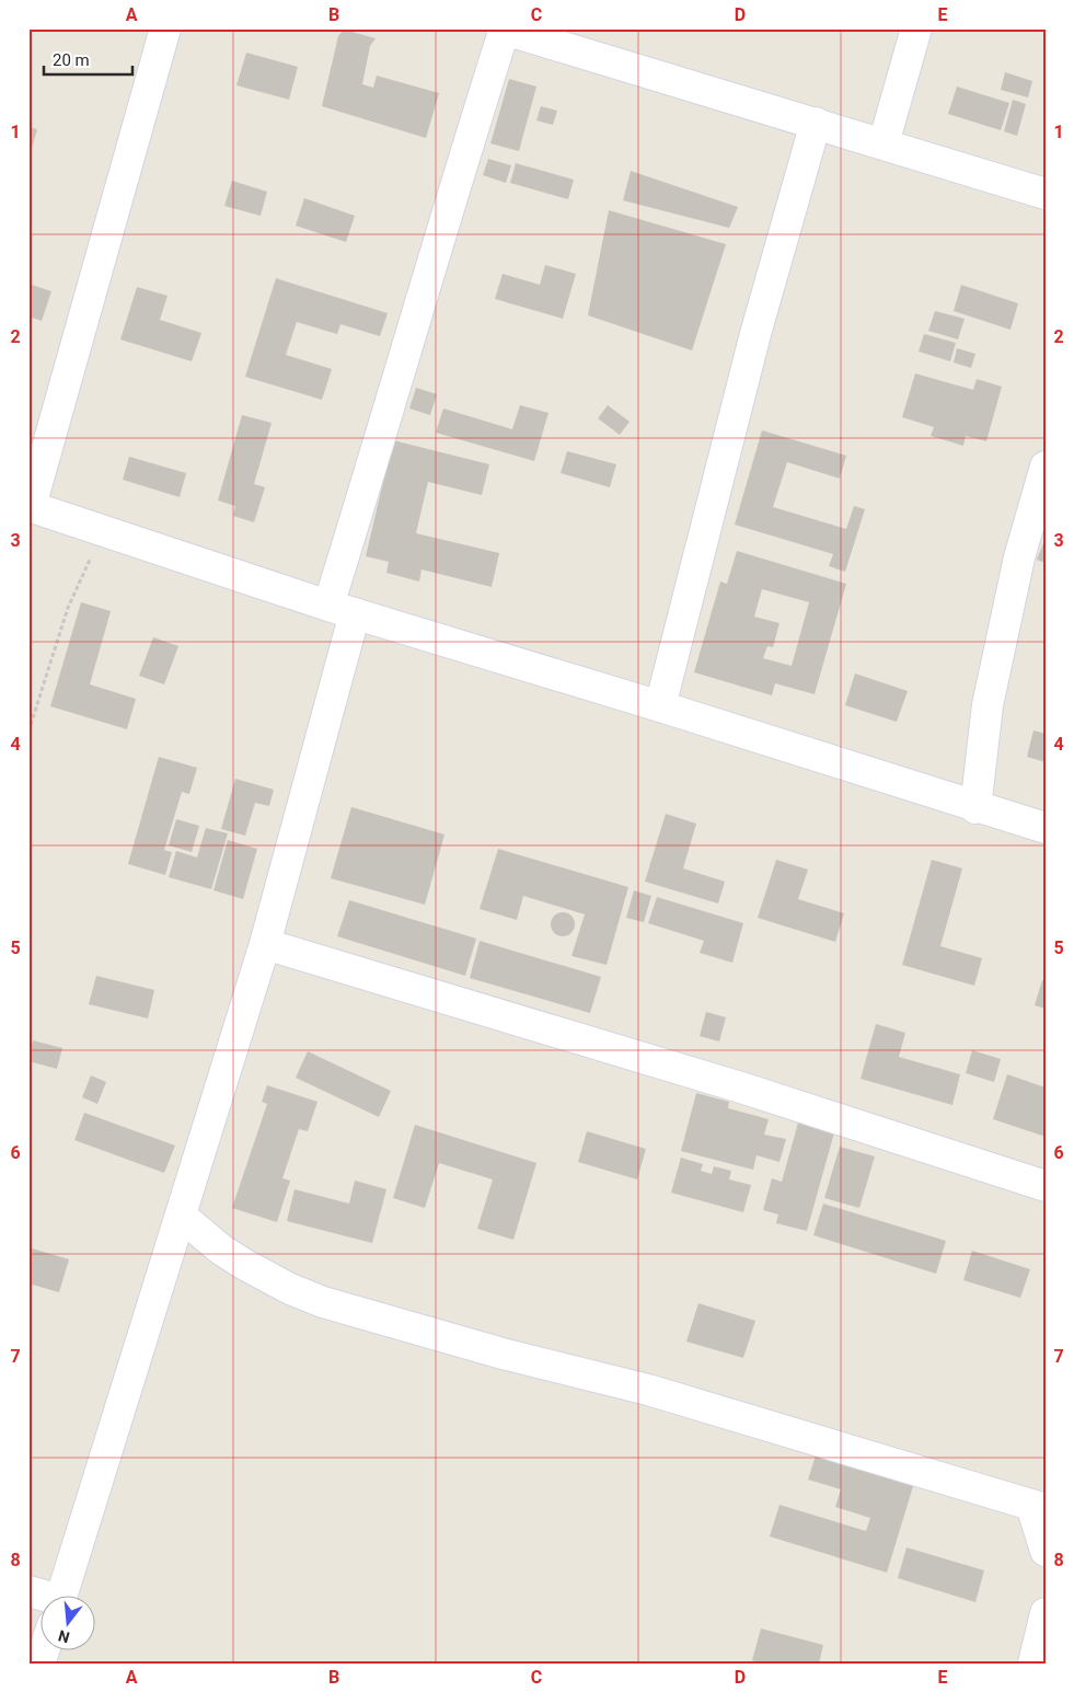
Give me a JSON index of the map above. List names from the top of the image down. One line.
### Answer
{"scale_bar":"20 m","north":"bottom","grid":{"columns":["A","B","C","D","E"],"rows":["1","2","3","4","5","6","7","8"]}}
